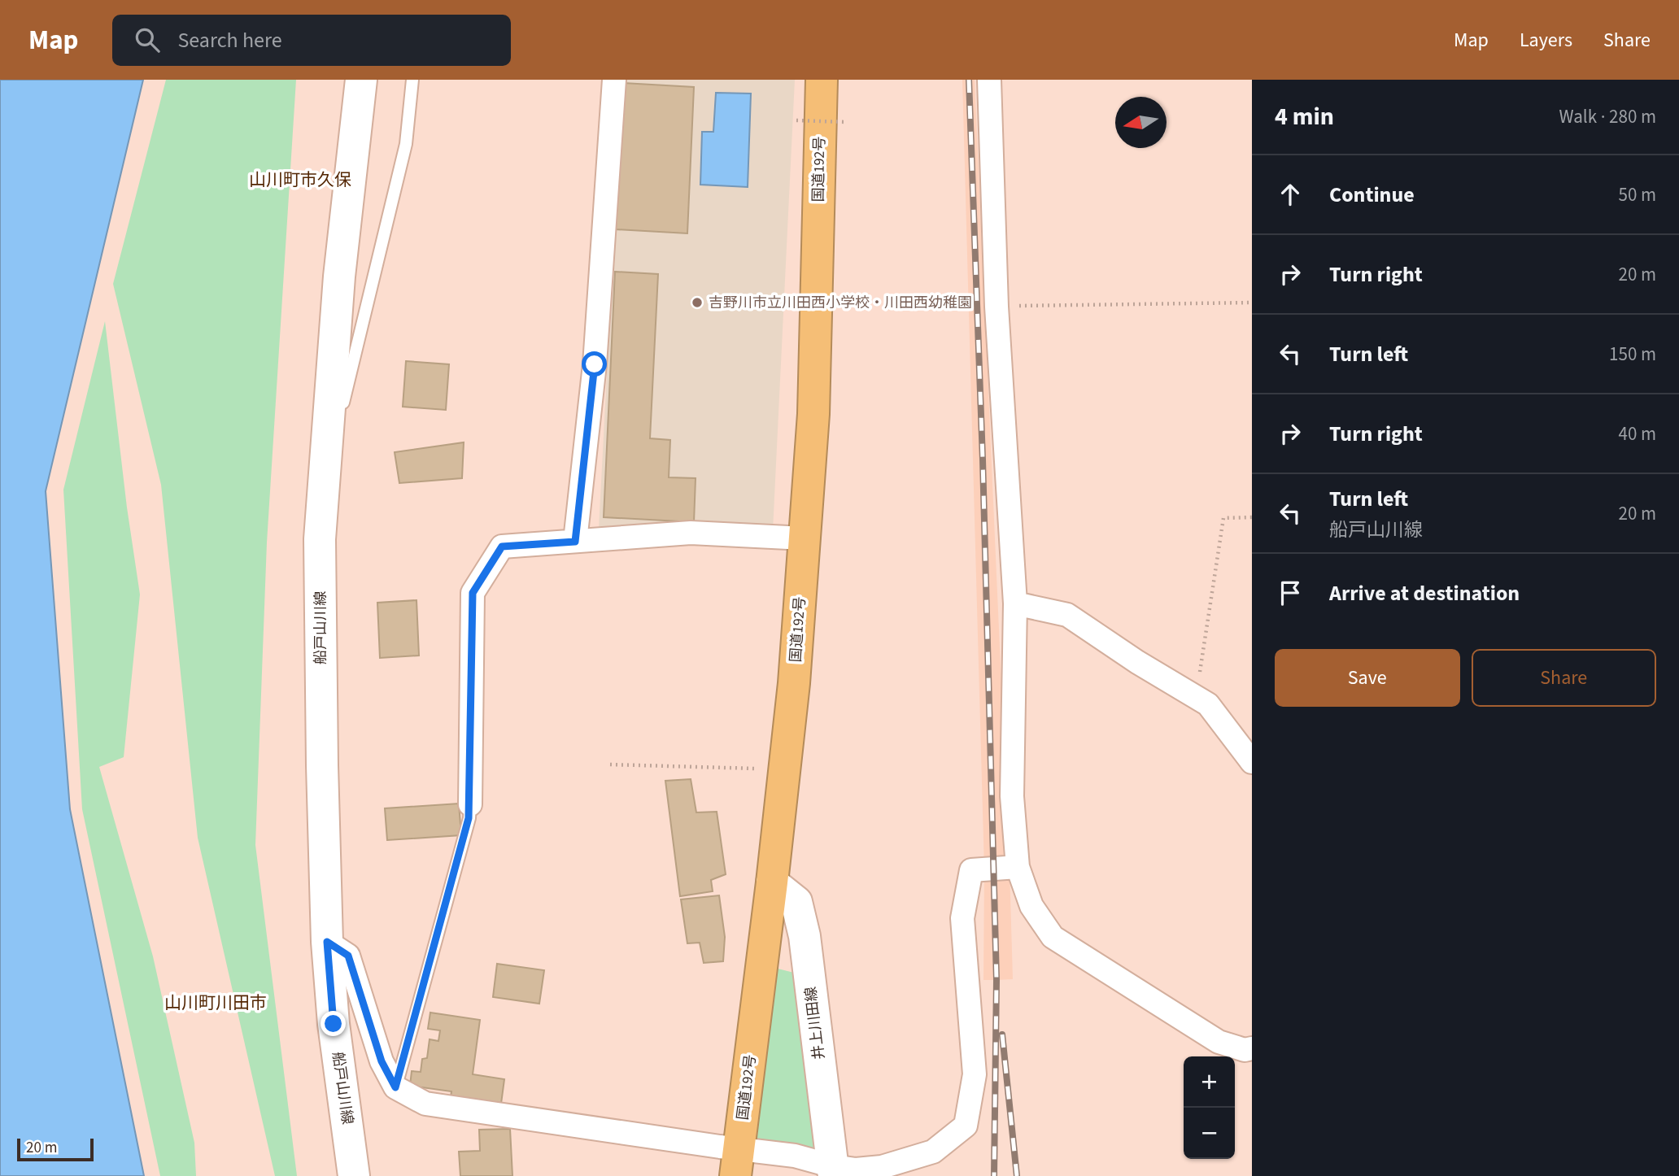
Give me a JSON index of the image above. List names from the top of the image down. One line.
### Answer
{"streets":{"highway":["国道192号"],"main road":["船戸山川線","井上川田線"]},"crossings":[["国道192号","井上川田線"]],"districts":["山川町市久保","山川町川田市"],"places":["吉野川市立川田西小学校・川田西幼稚園"],"scale_bar":"20 m","north":"left","page":{"header":"Map","search":"Search here","nav":["Map","Layers","Share"],"heading":["4 min","Walk · 280 m"],"list":[["Continue","50 m"],["Turn right","20 m"],["Turn left","150 m"],["Turn right","40 m"],["Turn left","船戸山川線","20 m"],"Arrive at destination"],"buttons":["Save","Share"],"map_buttons":["+","−"],"scale":"20 m"}}
